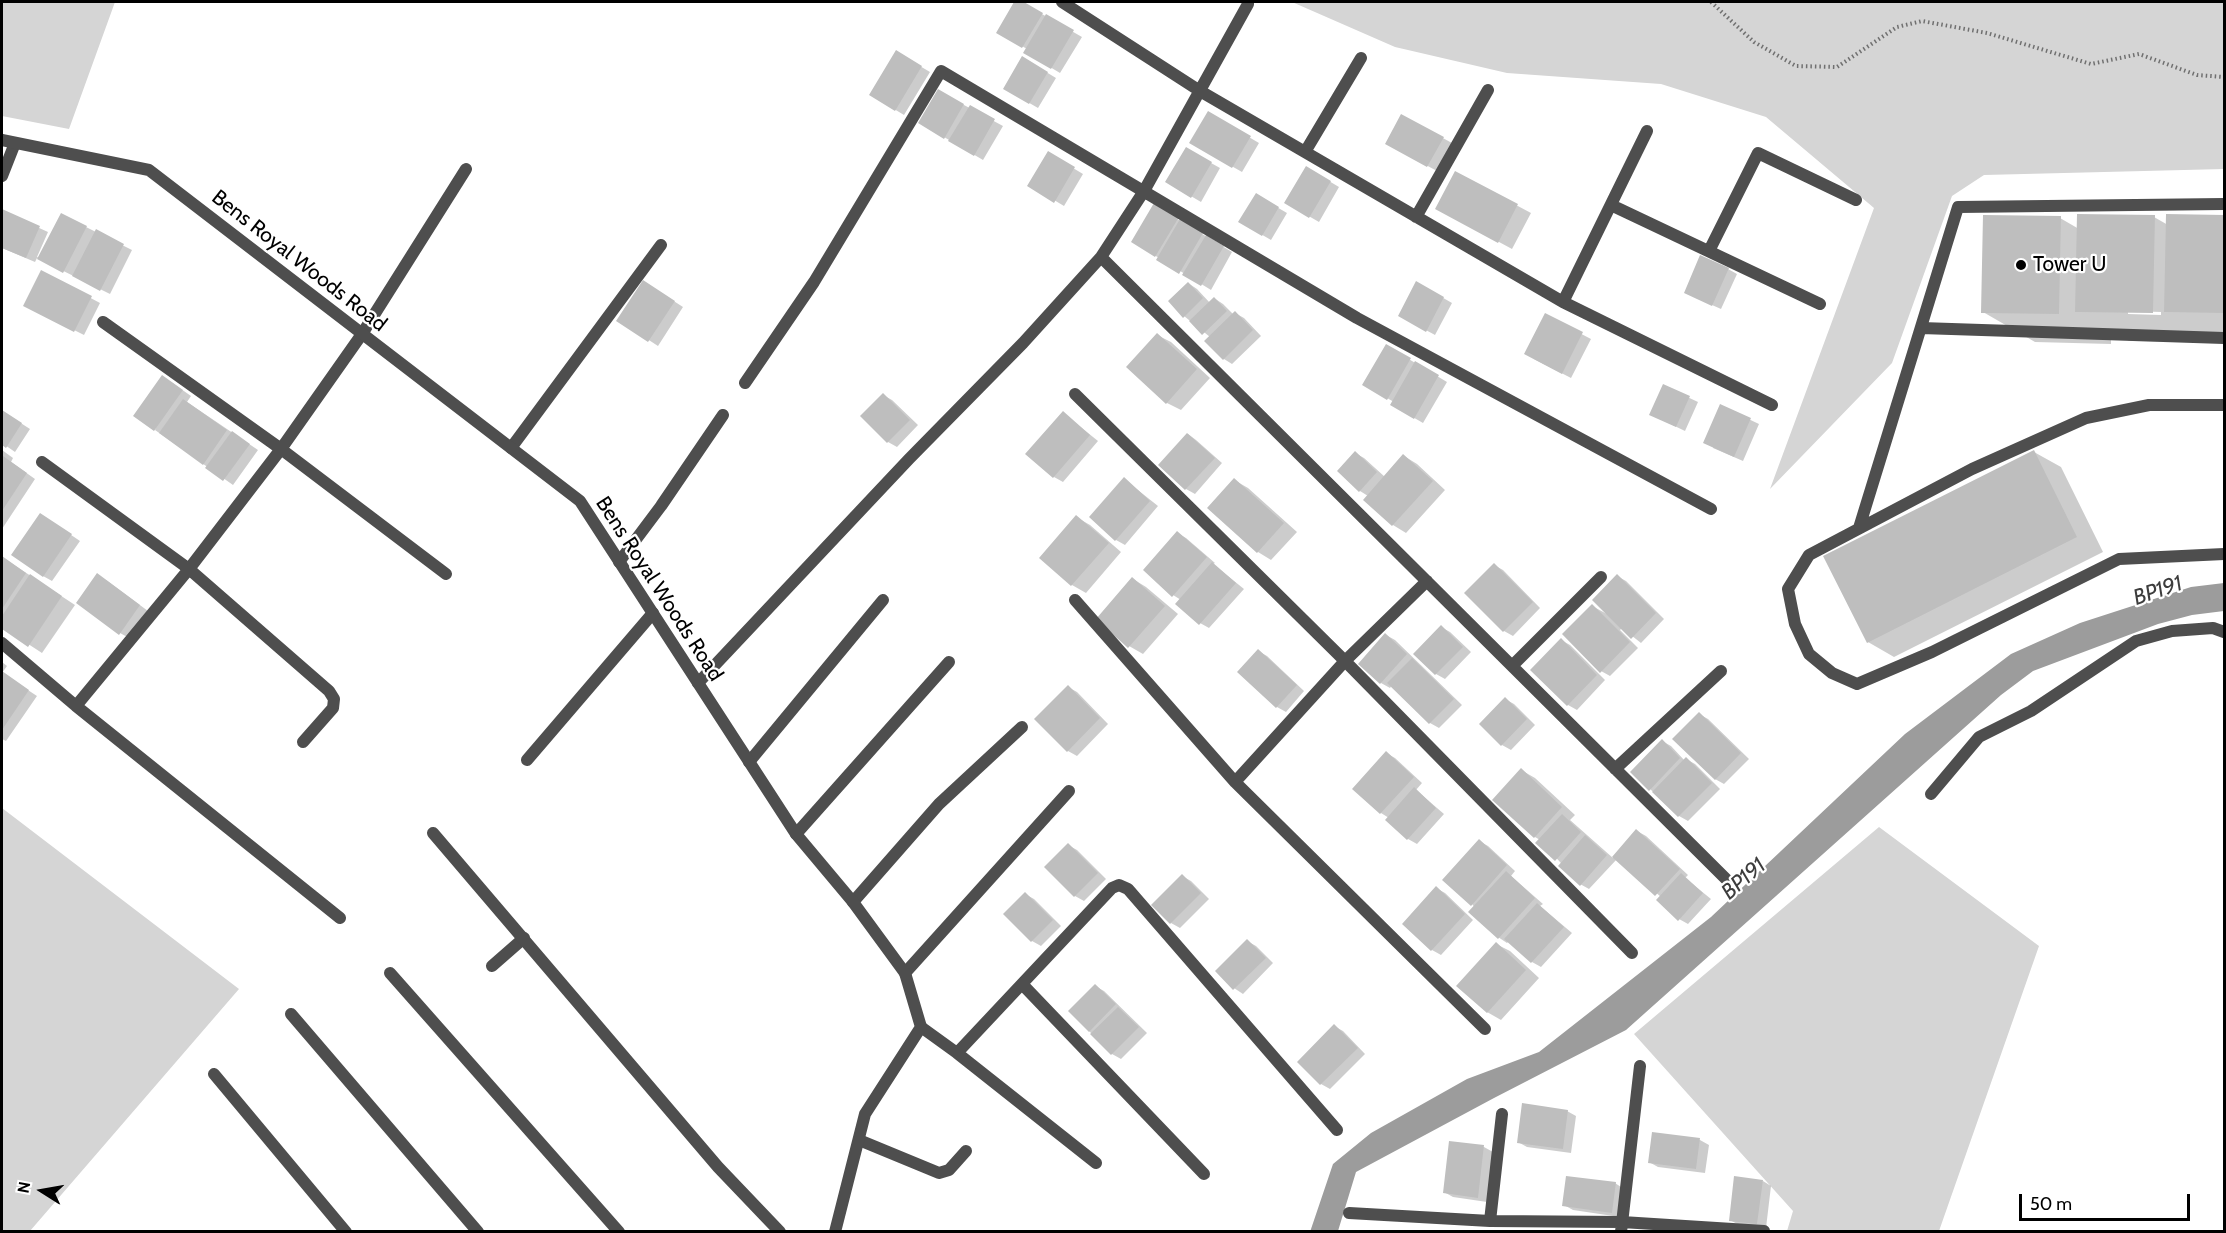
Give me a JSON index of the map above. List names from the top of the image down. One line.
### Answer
{"streets":{"street":["Bens Royal Woods Road"]},"water":["BP191"],"places":["Tower U"],"scale_bar":"50 m","north":"left"}
